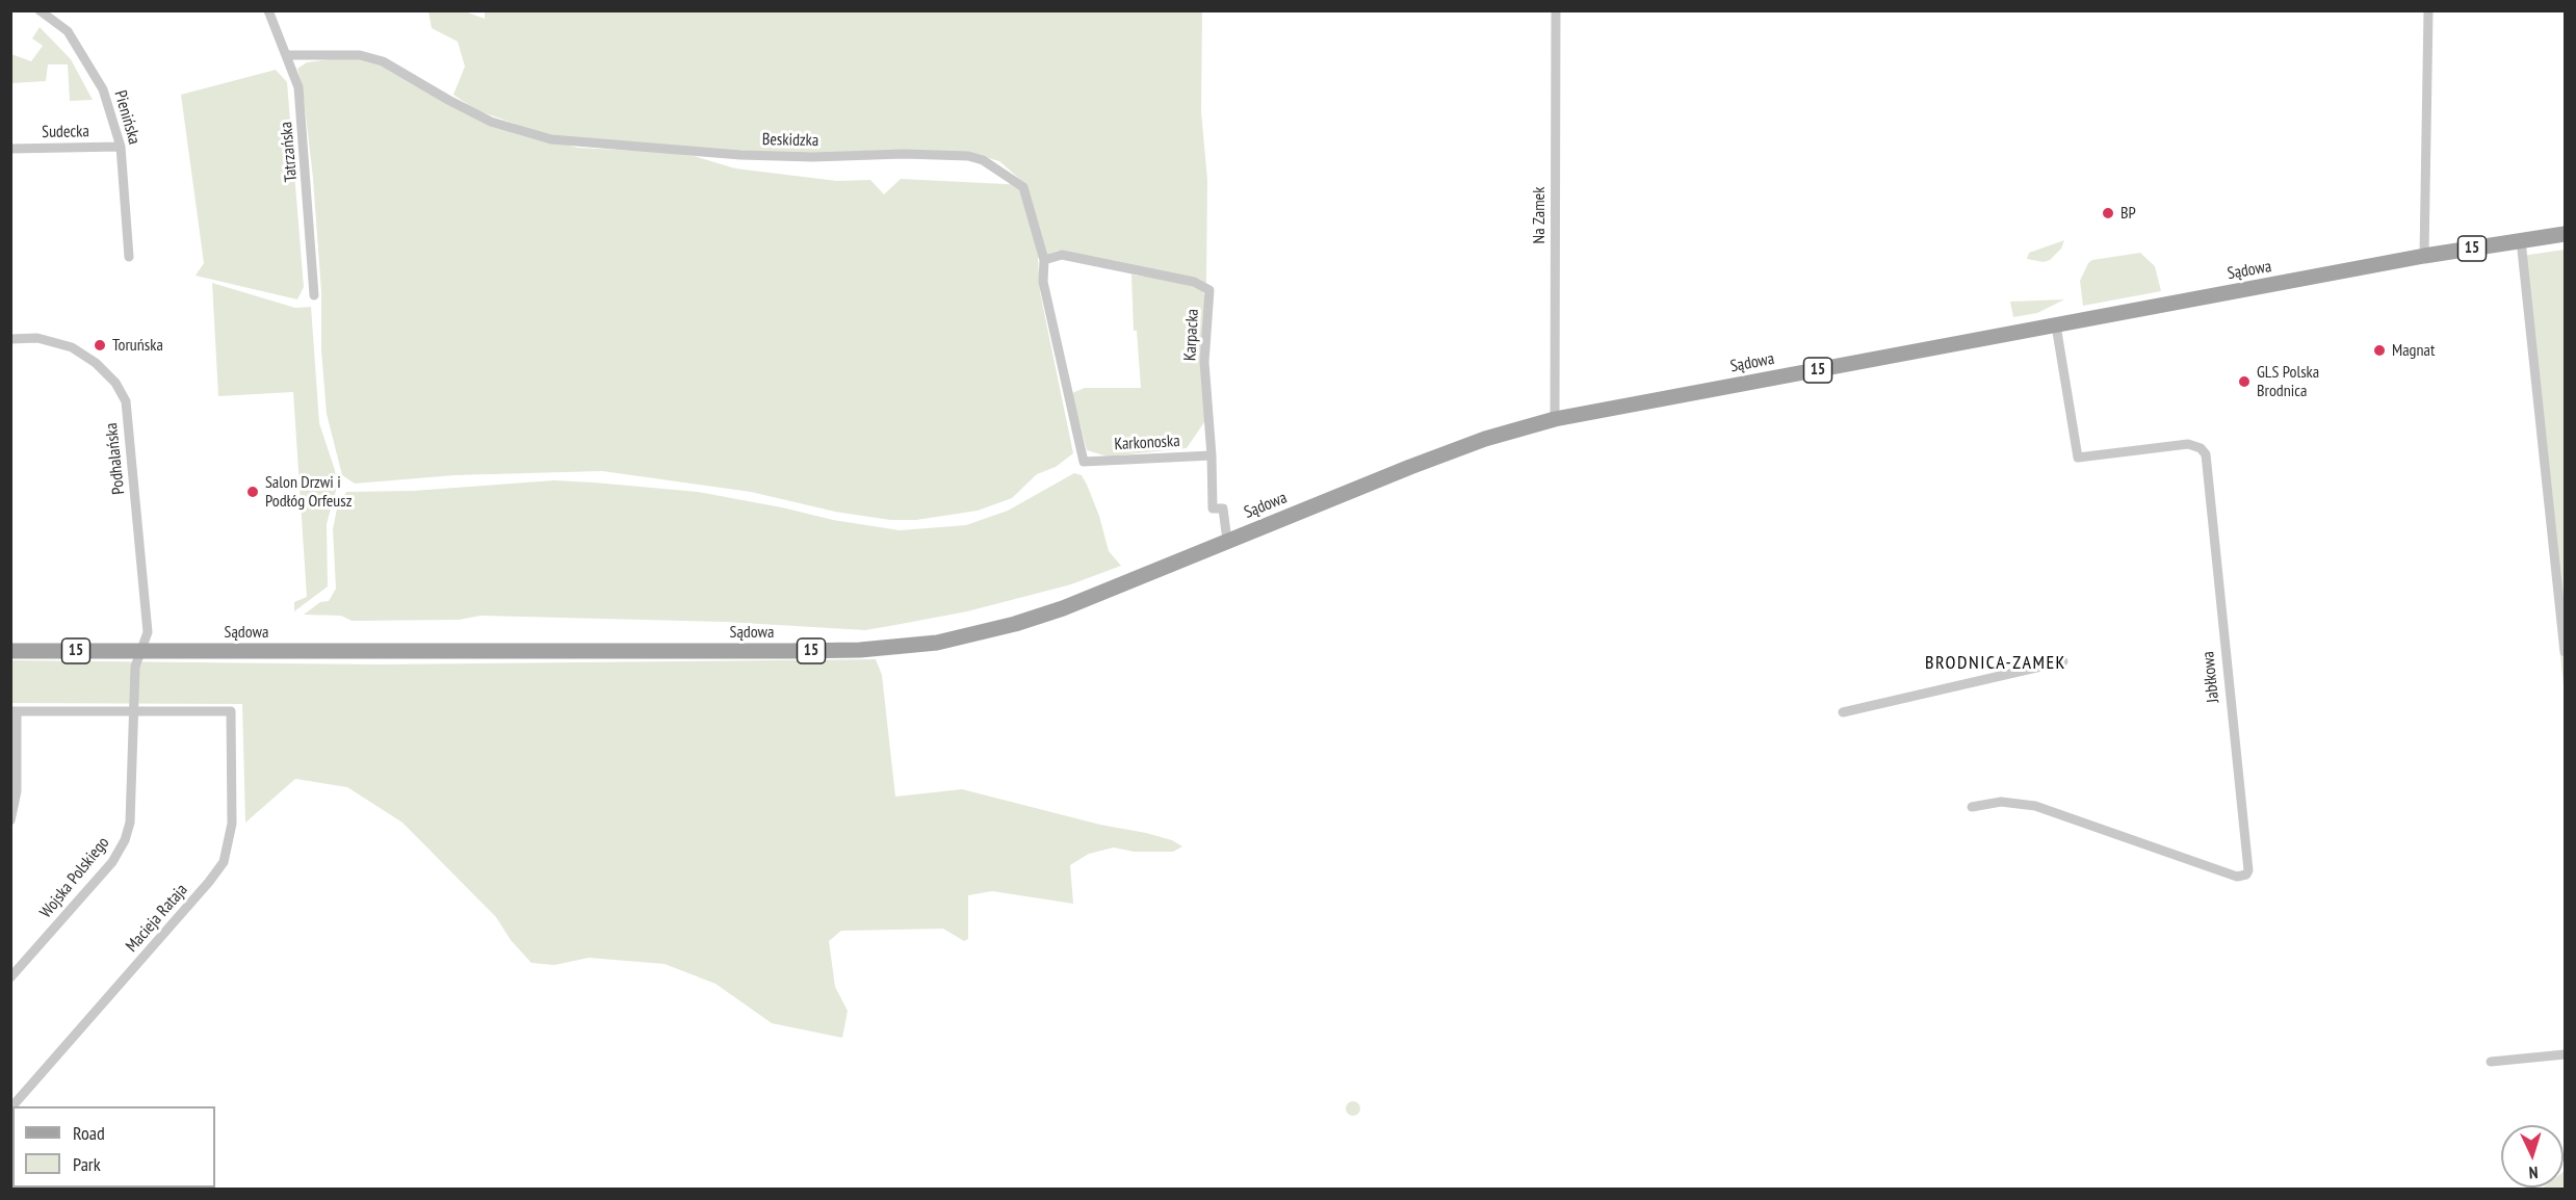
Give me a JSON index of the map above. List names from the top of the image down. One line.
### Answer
{"streets":{"main road":["15","Sądowa"],"street":["Pienińska","Sudecka","Beskidzka","Tatrzańska","Na Zamek","Karpacka","Karkonoska","Podhalańska","Jabłkowa","Wojska Polskiego","Macieja Rataja"]},"crossings":[["Pienińska","Sudecka"],["Beskidzka","Tatrzańska"],["Beskidzka","Karpacka"],["Beskidzka","Karkonoska"],["Na Zamek","Sądowa"],["15","Sądowa"],["Sądowa","Karpacka"],["Sądowa","Podhalańska"],["Sądowa","Jabłkowa"],["Sądowa","Wojska Polskiego"],["Karpacka","Karkonoska"],["Podhalańska","Wojska Polskiego"],["Wojska Polskiego","Macieja Rataja"]],"districts":["BRODNICA-ZAMEK"],"places":["BP","Toruńska","Magnat","GLS Polska Brodnica","Salon Drzwi i Podłóg Orfeusz"],"legend":["Road","Park"],"north":"bottom"}
